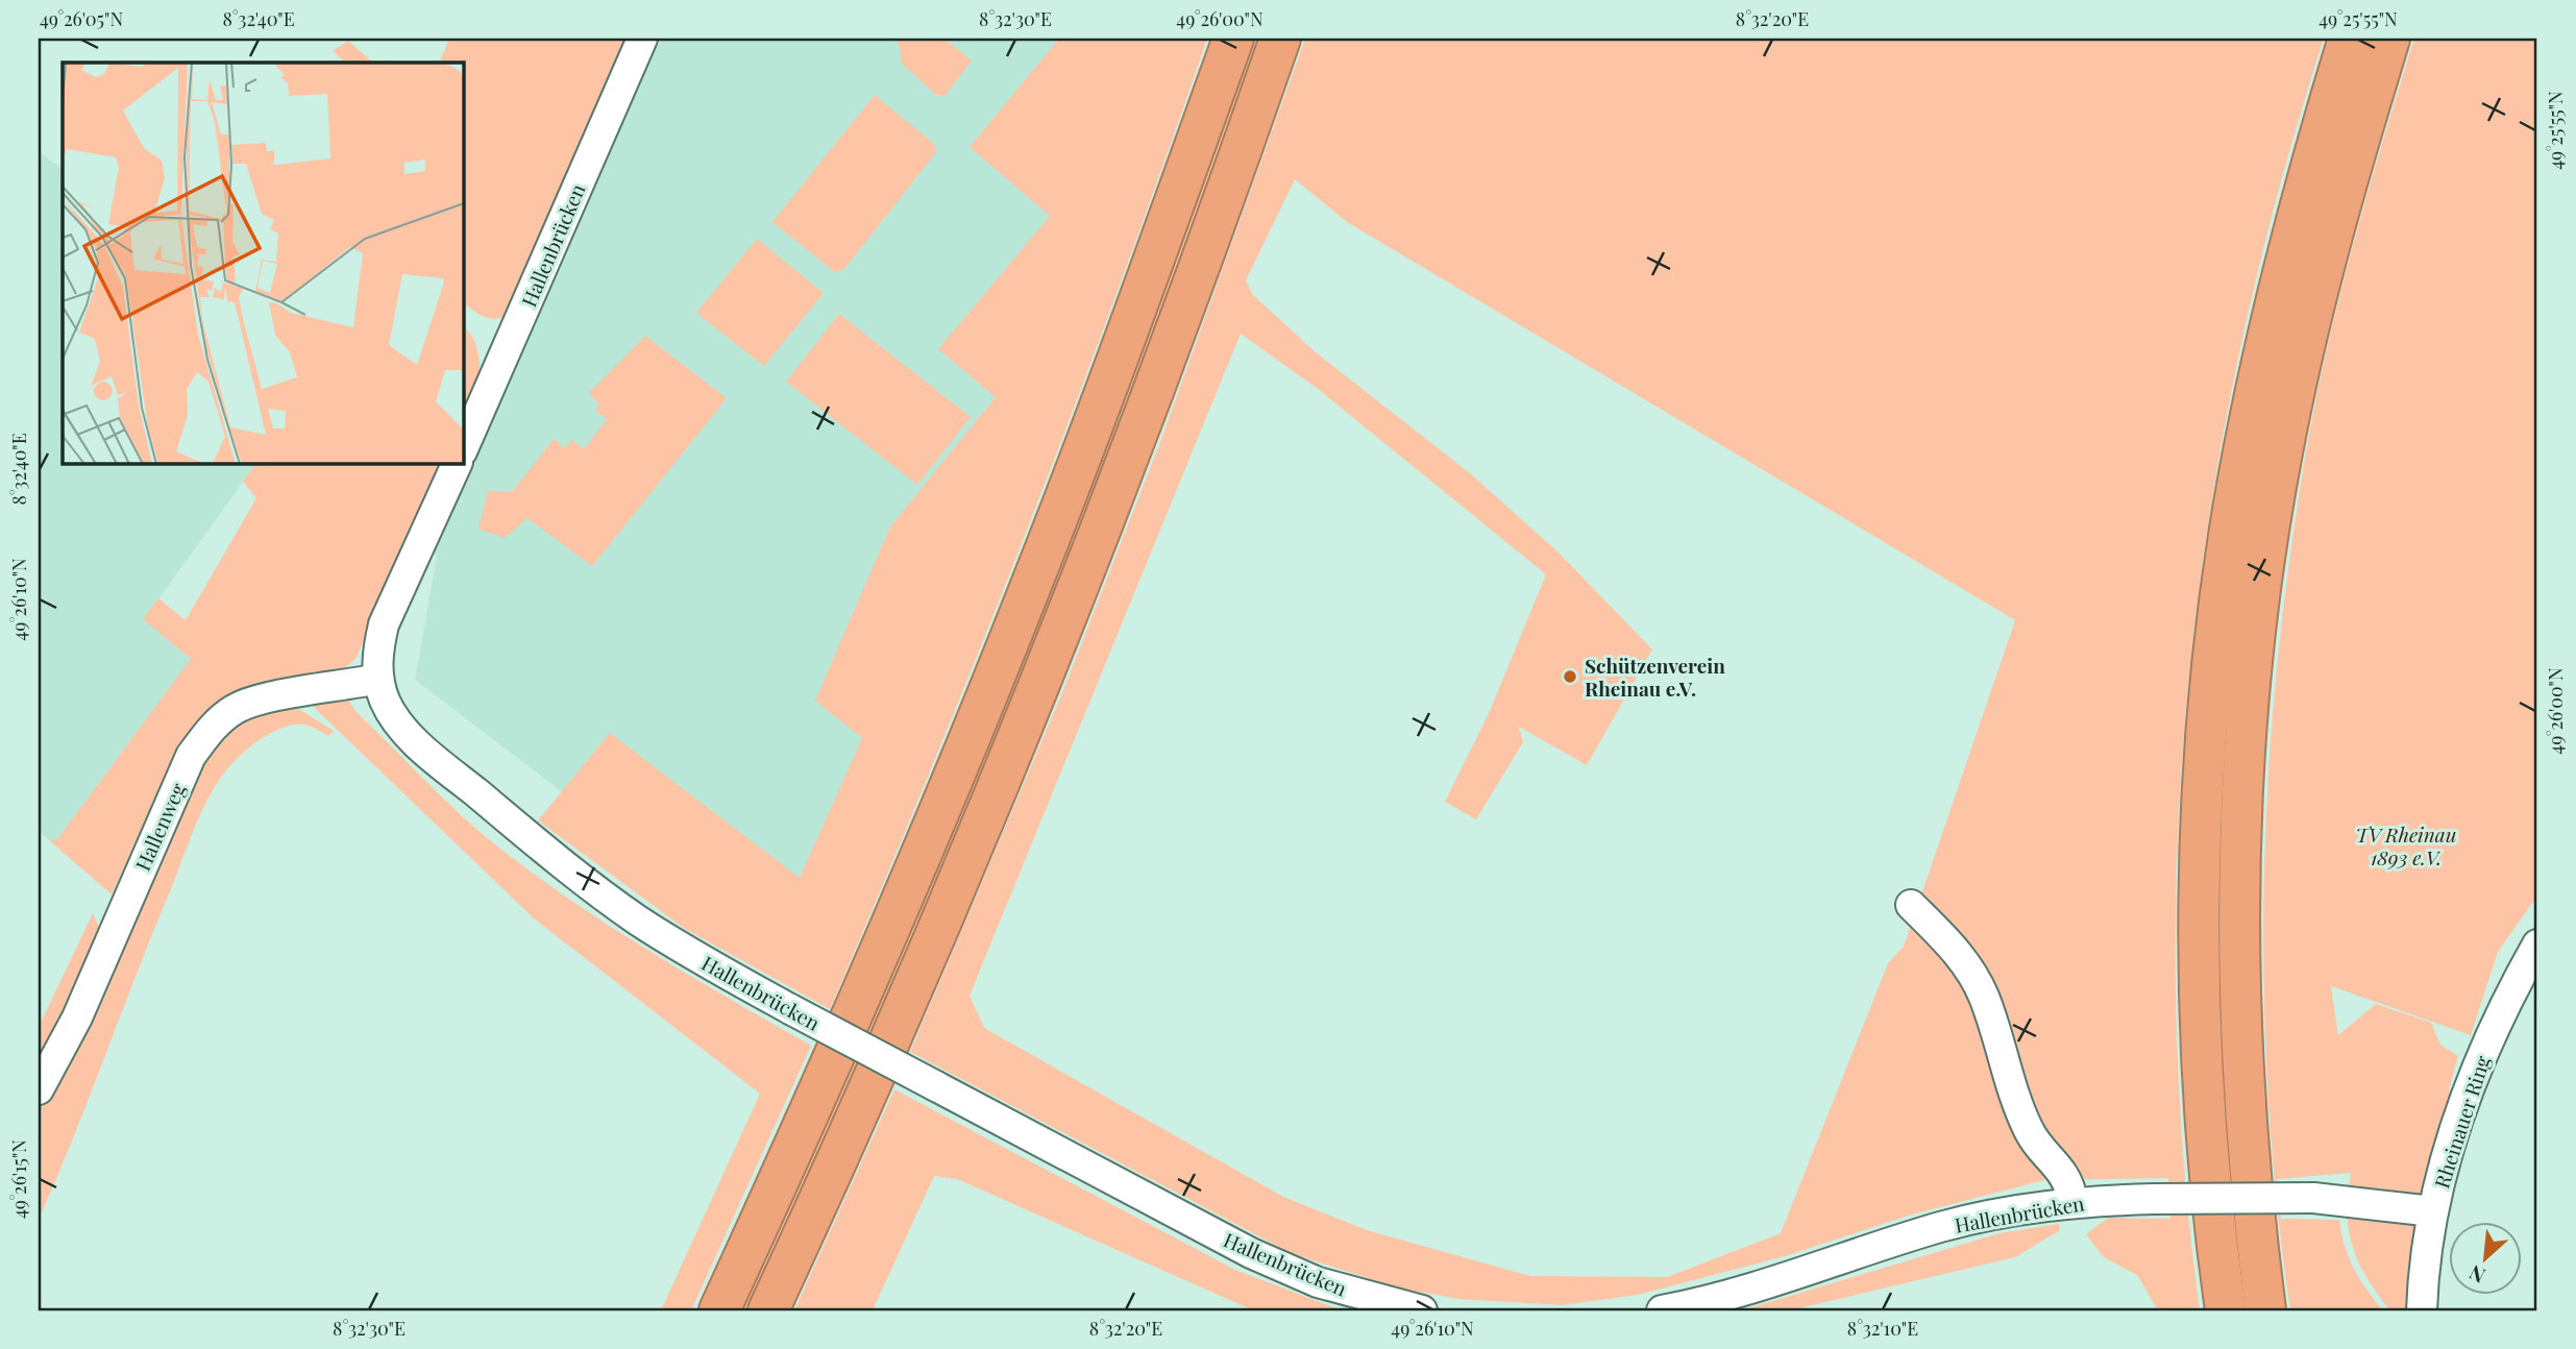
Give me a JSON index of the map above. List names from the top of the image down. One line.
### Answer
{"streets":{"street":["Hallenbrücken","Hallenweg","Rheinauer Ring"]},"crossings":[["Hallenbrücken","Hallenweg"],["Hallenbrücken","Rheinauer Ring"]],"parks":["TV Rheinau 1893 e.V."],"places":["Schützenverein Rheinau e.V."],"north":"bottom left","coordinates":["49°26'05\"N","8°32'40\"E","8°32'30\"E","49°26'00\"N","8°32'20\"E","49°25'55\"N","49°26'10\"N","49°26'15\"N","8°32'10\"E"]}
